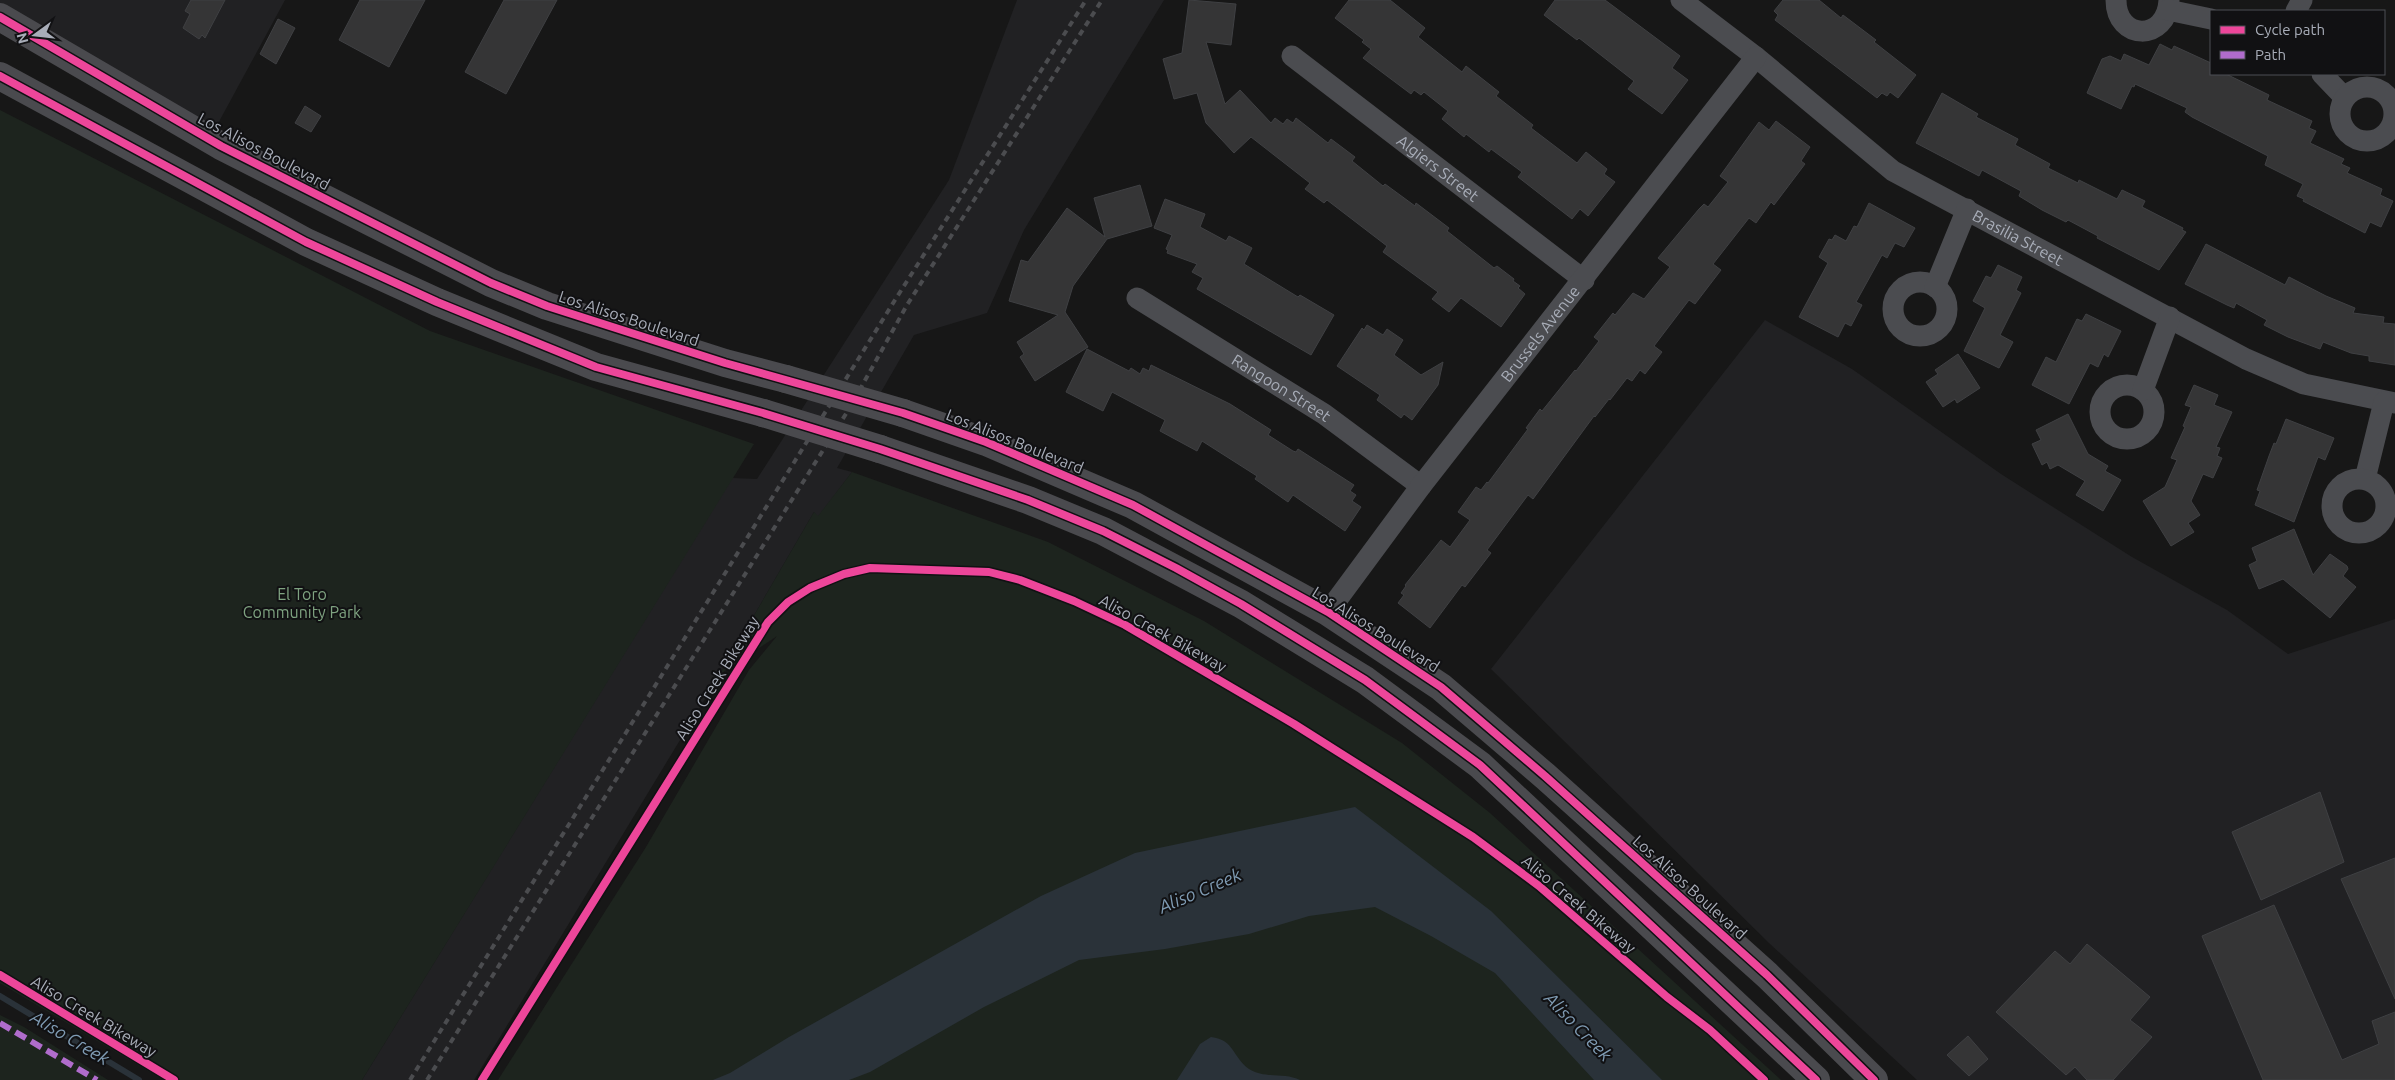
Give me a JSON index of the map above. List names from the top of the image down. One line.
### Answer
{"streets":{"main road":["Los Alisos Boulevard"],"street":["Algiers Street","Brasilia Street","Brussels Avenue","Rangoon Street"],"cycle path":["Aliso Creek Bikeway"]},"crossings":[["Los Alisos Boulevard","Brussels Avenue"],["Algiers Street","Brussels Avenue"],["Brasilia Street","Brussels Avenue"],["Brussels Avenue","Rangoon Street"]],"water":["Aliso Creek"],"parks":["El Toro Community Park"],"legend":["Cycle path","Path"],"north":"left"}
